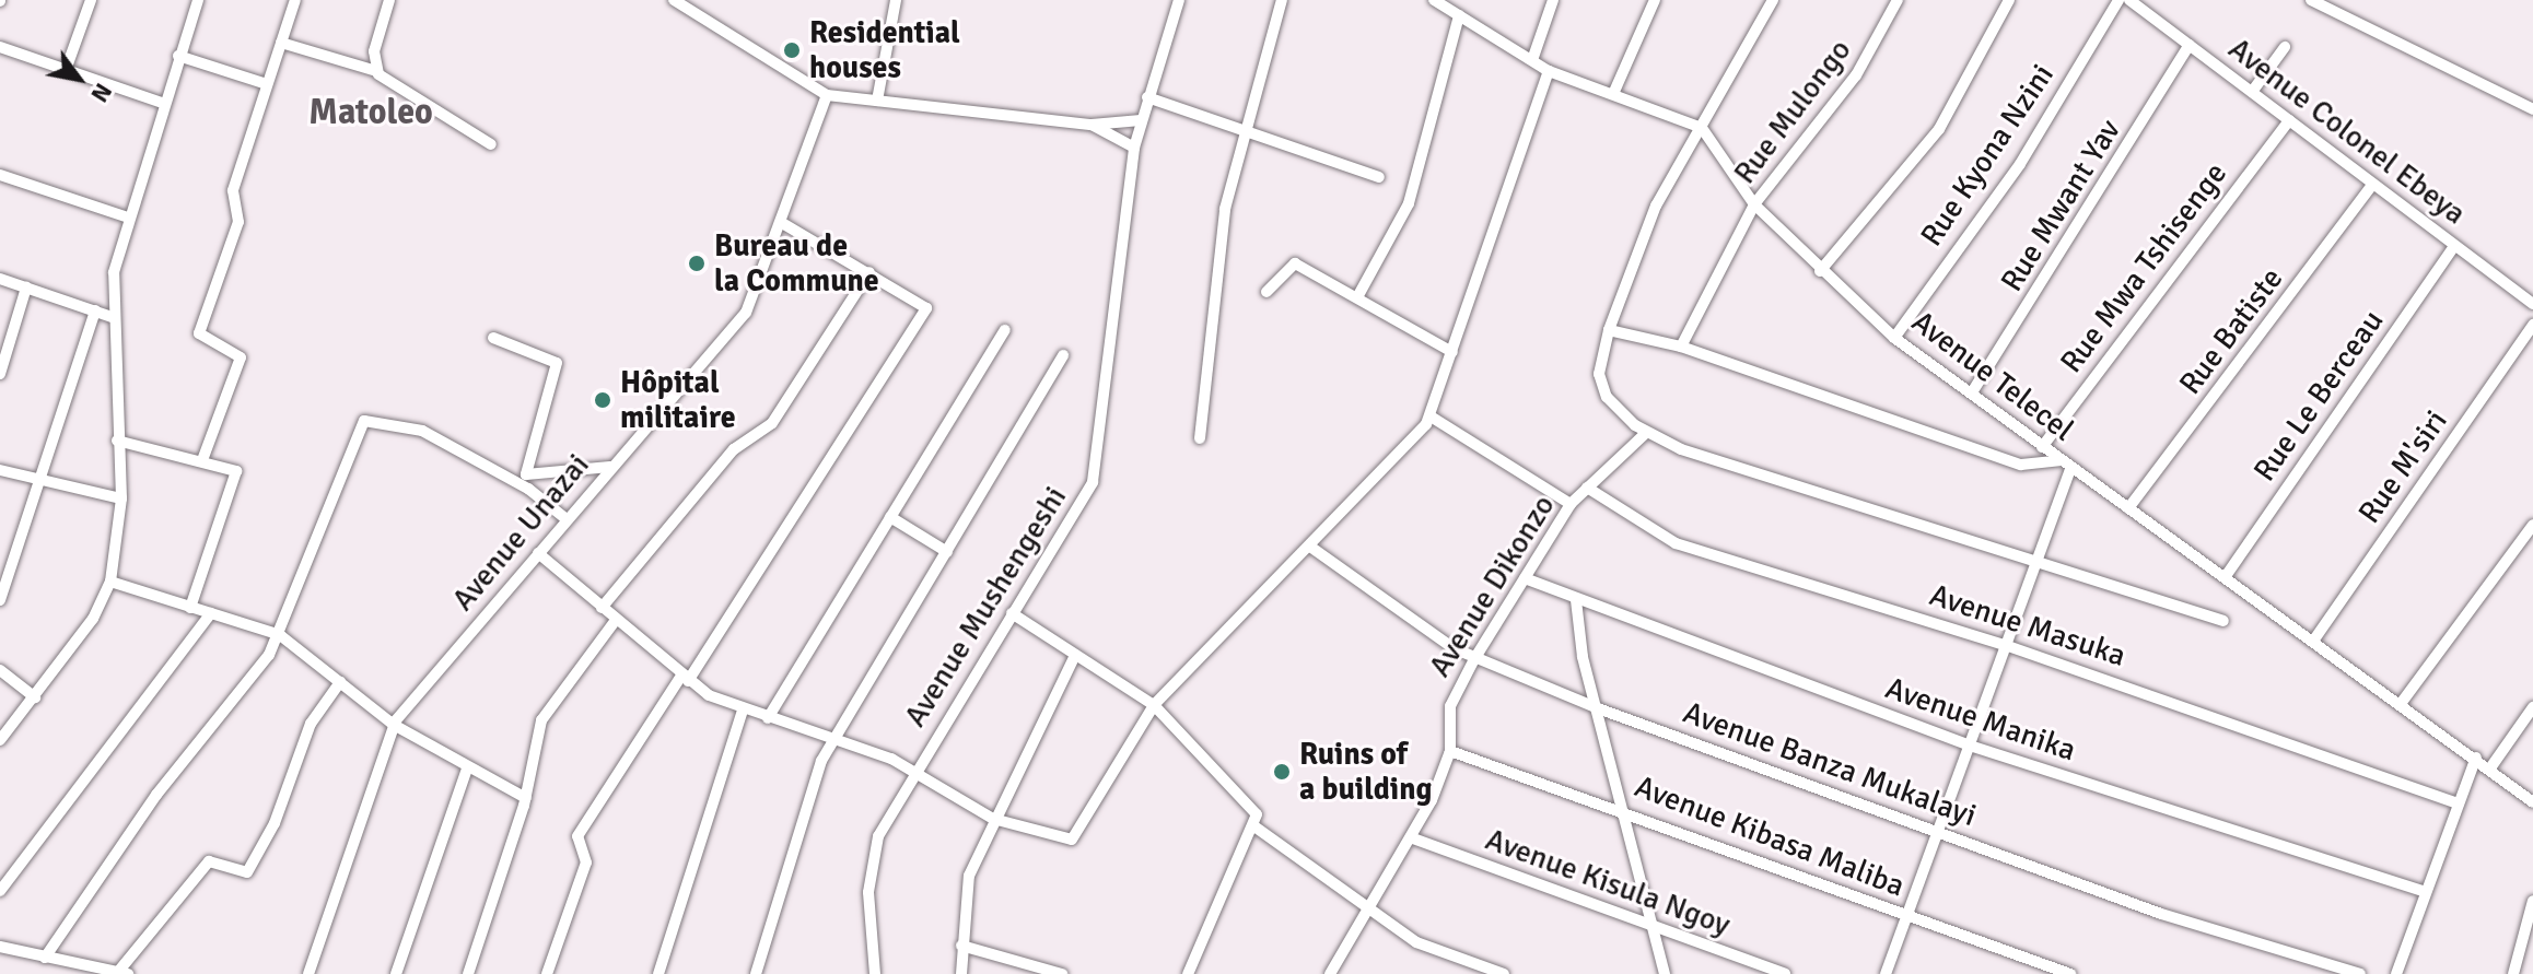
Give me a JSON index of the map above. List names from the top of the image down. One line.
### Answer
{"streets":{"street":["Rue Mulongo","Avenue Colonel Ebeya","Rue Kyona Nzini","Rue Mwant Yav","Rue Mwa Tshisenge","Rue Batiste","Avenue Telecel","Rue Le Berceau","Rue M'siri","Avenue Unazai","Avenue Dikonzo","Avenue Mushengeshi","Avenue Masuka","Avenue Manika","Avenue Banza Mukalayi","Avenue Kibasa Maliba","Avenue Kisula Ngoy"]},"crossings":[["Rue Mulongo","Avenue Telecel"],["Avenue Colonel Ebeya","Rue Mwant Yav"],["Avenue Colonel Ebeya","Rue Mwa Tshisenge"],["Avenue Colonel Ebeya","Rue Batiste"],["Avenue Colonel Ebeya","Rue Le Berceau"],["Rue Kyona Nzini","Avenue Telecel"],["Rue Mwant Yav","Avenue Telecel"],["Rue Mwa Tshisenge","Avenue Telecel"],["Rue Batiste","Avenue Telecel"],["Avenue Telecel","Rue Le Berceau"],["Avenue Telecel","Rue M'siri"],["Avenue Dikonzo","Avenue Masuka"],["Avenue Dikonzo","Avenue Manika"],["Avenue Dikonzo","Avenue Banza Mukalayi"],["Avenue Dikonzo","Avenue Kibasa Maliba"],["Avenue Dikonzo","Avenue Kisula Ngoy"]],"districts":["Matoleo"],"places":["Residential houses","Bureau de la Commune","Hôpital militaire","Ruins of a building"],"north":"bottom right"}
